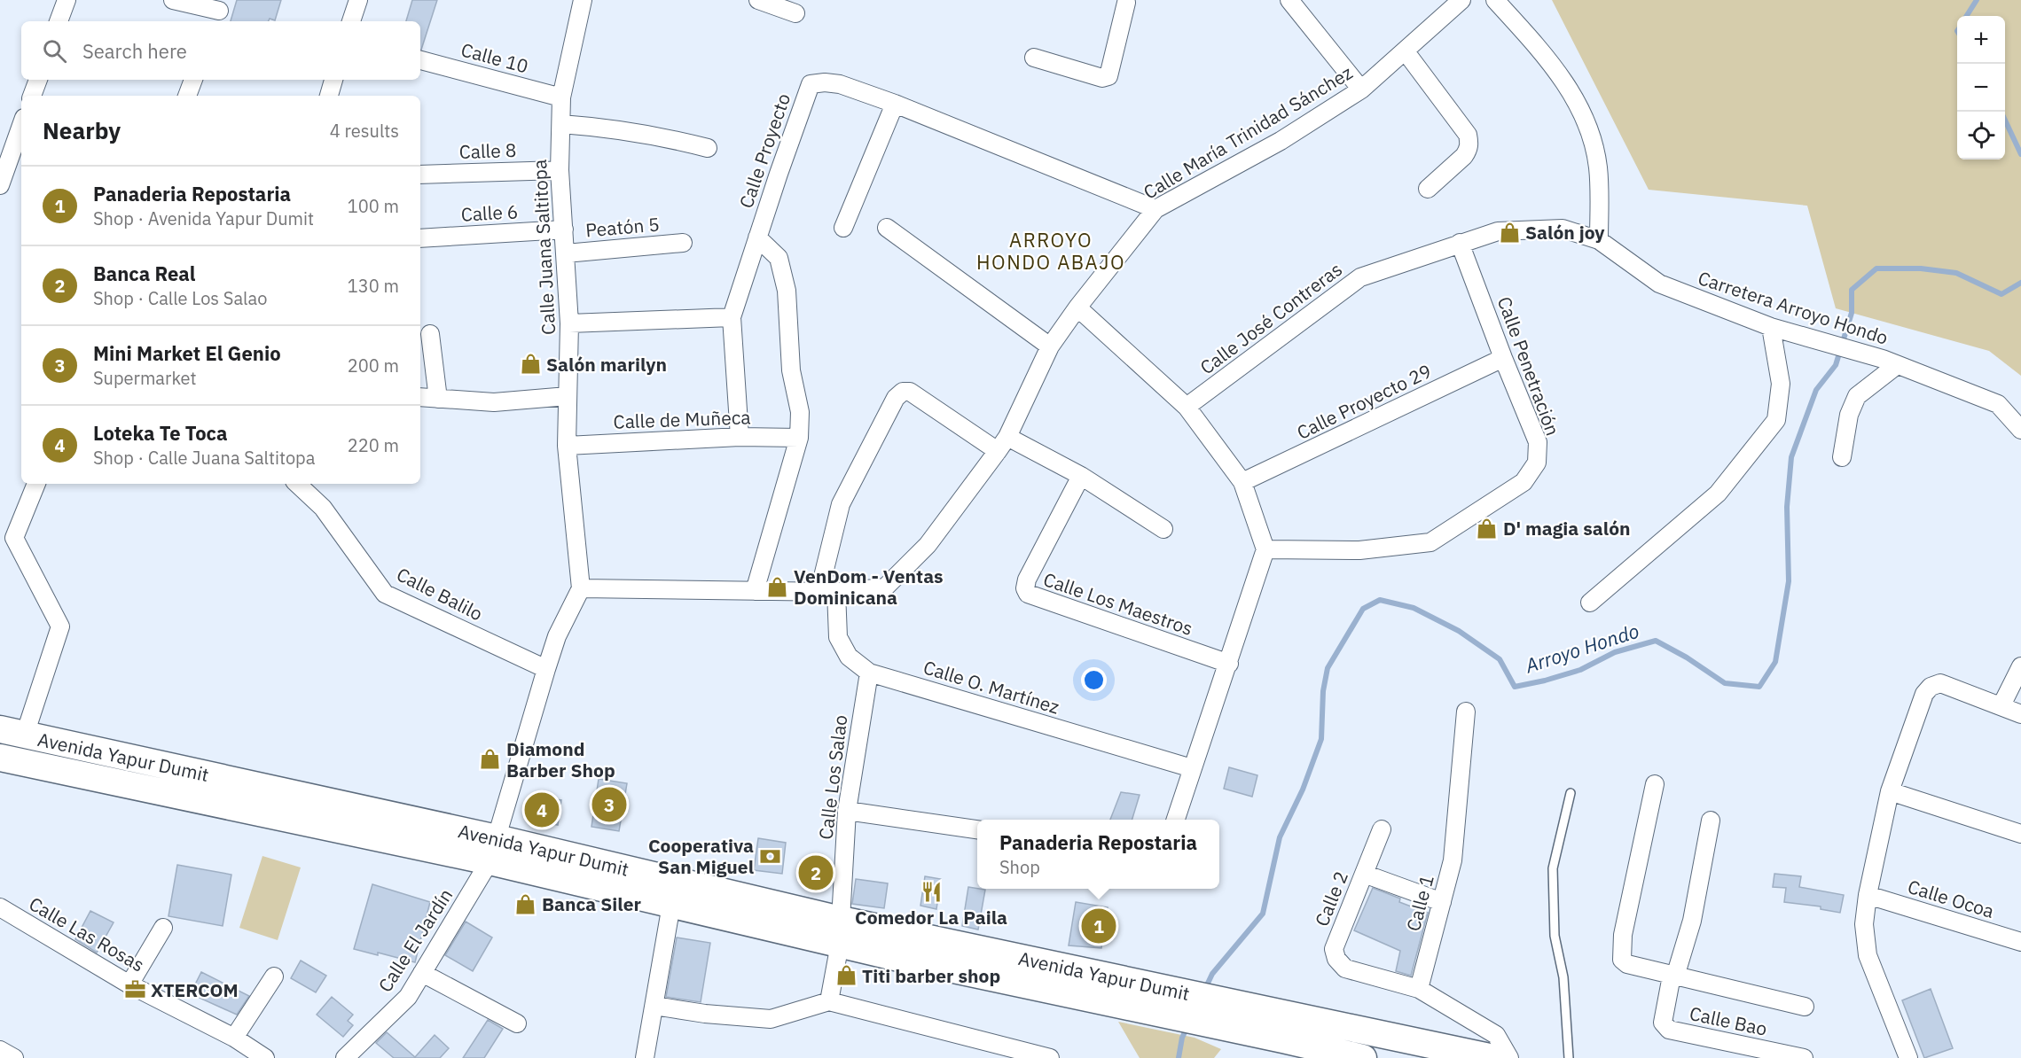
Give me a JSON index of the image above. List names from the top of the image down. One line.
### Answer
{"streets":{"main road":["Avenida Yapur Dumit"],"street":["Calle 10","Calle María Trinidad Sánchez","Calle 8","Calle Proyecto","Calle 6","Peatón 5","Calle Juana Saltitopa","Carretera Arroyo Hondo","Calle José Contreras","Calle Penetración","Calle Proyecto 29","Calle de Muñeca","Calle Balilo","Calle Los Maestros","Calle O. Martínez","Calle Los Salao","Calle 2","Calle Ocoa","Calle 1","Calle Las Rosas","Calle El Jardín","Calle Bao"]},"crossings":[["Calle 10","Calle Juana Saltitopa"],["Calle María Trinidad Sánchez","Calle Proyecto"],["Calle María Trinidad Sánchez","Calle Juana Saltitopa"],["Calle María Trinidad Sánchez","Calle O. Martínez"],["Calle 8","Calle Juana Saltitopa"],["Calle Proyecto","Calle de Muñeca"],["Calle 6","Calle Juana Saltitopa"],["Peatón 5","Calle Juana Saltitopa"],["Calle Juana Saltitopa","Calle de Muñeca"],["Carretera Arroyo Hondo","Calle José Contreras"],["Calle José Contreras","Calle Penetración"],["Calle Penetración","Calle Proyecto 29"],["Calle O. Martínez","Calle Los Salao"],["Avenida Yapur Dumit","Calle Los Salao"],["Avenida Yapur Dumit","Calle El Jardín"],["Calle 2","Calle 1"]],"districts":["ARROYO HONDO ABAJO"],"water":["Arroyo Hondo"],"places":{"shop":["Salón joy","Salón marilyn","D' magia salón","VenDom - Ventas Dominicana","Diamond Barber Shop","Banca Siler","Titi barber shop"],"bank":["Cooperativa San Miguel"],"restaurant":["Comedor La Paila"],"office":["XTERCOM"]},"page":{"map_buttons":["+","−"],"search":"Search here","heading":["Nearby","4 results"],"list":[{"mark":"1","name":"Panaderia Repostaria","note":"Shop · Avenida Yapur Dumit","value":"100 m"},{"mark":"2","name":"Banca Real","note":"Shop · Calle Los Salao","value":"130 m"},{"mark":"3","name":"Mini Market El Genio","note":"Supermarket","value":"200 m"},{"mark":"4","name":"Loteka Te Toca","note":"Shop · Calle Juana Saltitopa","value":"220 m"}],"pins":["3","4","2","1"],"popup":["Panaderia Repostaria","Shop"]}}
